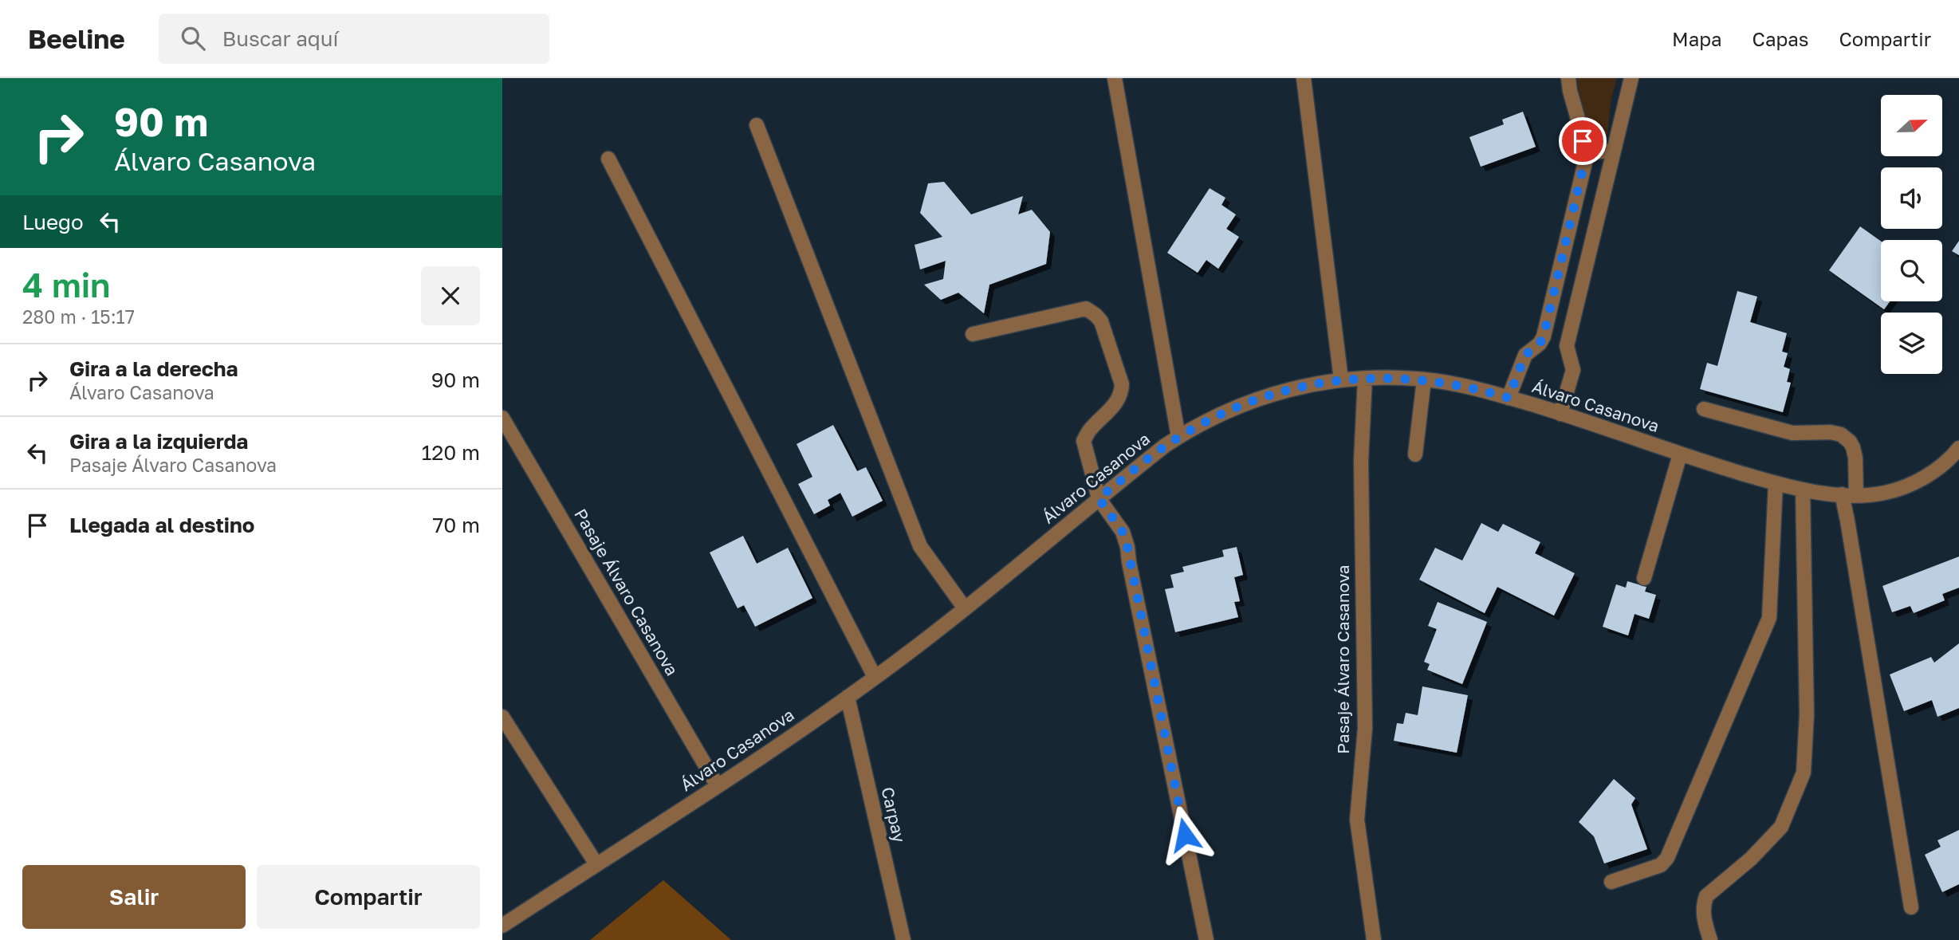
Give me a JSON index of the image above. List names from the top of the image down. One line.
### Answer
{"streets":{"street":["Álvaro Casanova","Pasaje Álvaro Casanova","Carpay"]},"crossings":[["Álvaro Casanova","Pasaje Álvaro Casanova"],["Álvaro Casanova","Carpay"]],"north":"right","page":{"header":"Beeline","search":"Buscar aquí","nav":["Mapa","Capas","Compartir"],"turn":["90 m","Álvaro Casanova"],"then":"Luego","heading":["4 min","280 m · 15:17"],"list":[{"name":"Gira a la derecha","note":"Álvaro Casanova","value":"90 m"},{"name":"Gira a la izquierda","note":"Pasaje Álvaro Casanova","value":"120 m"},{"name":"Llegada al destino","value":"70 m"}],"buttons":["Salir","Compartir"]}}
